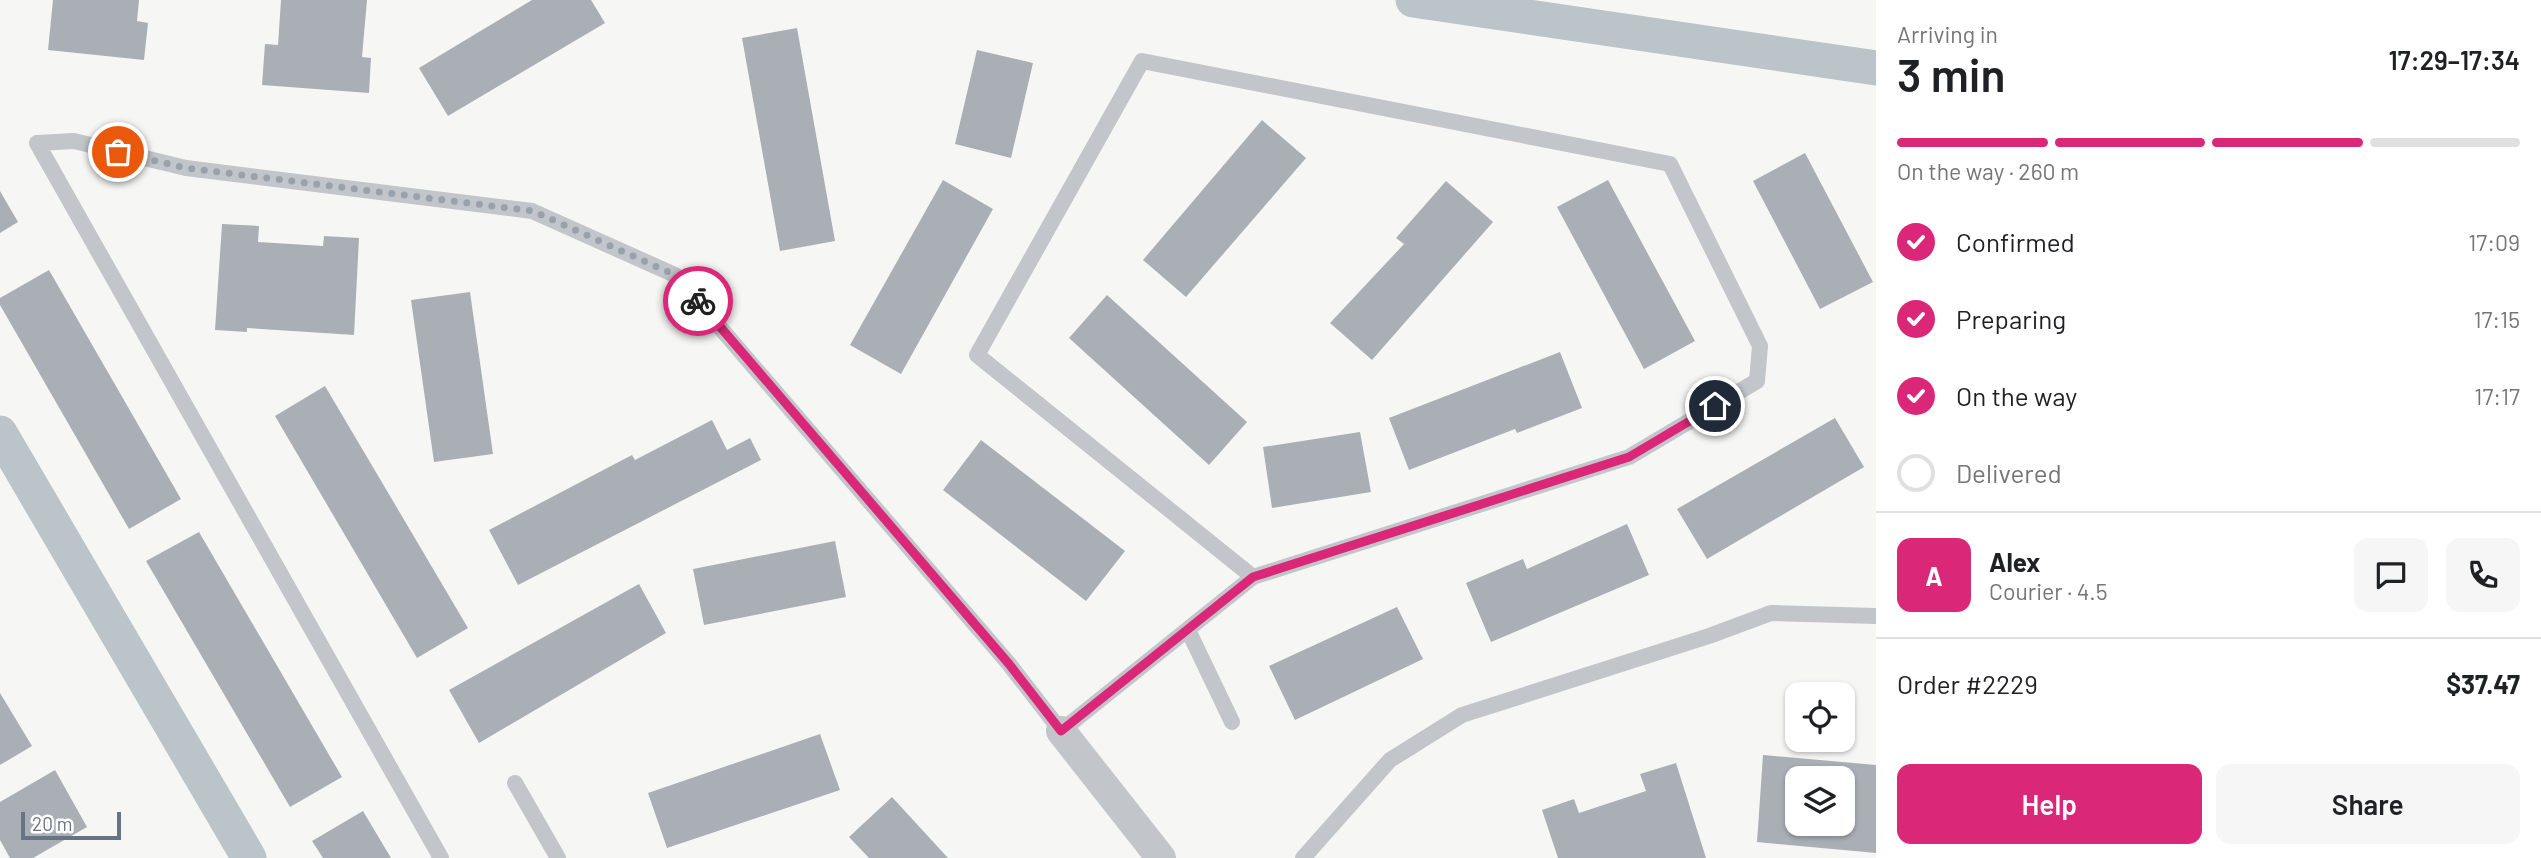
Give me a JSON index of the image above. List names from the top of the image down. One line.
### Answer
{"scale_bar":"20 m","page":{"heading":["3 min","Arriving in","17:29–17:34"],"panel":["Alex","Courier · 4.5","Order #2229","$37.47"],"bar":"On the way · 260 m","list":[["Confirmed","17:09"],["Preparing","17:15"],["On the way","17:17"],"Delivered"],"round":"A","buttons":["Help","Share"],"scale":"20 m"}}
